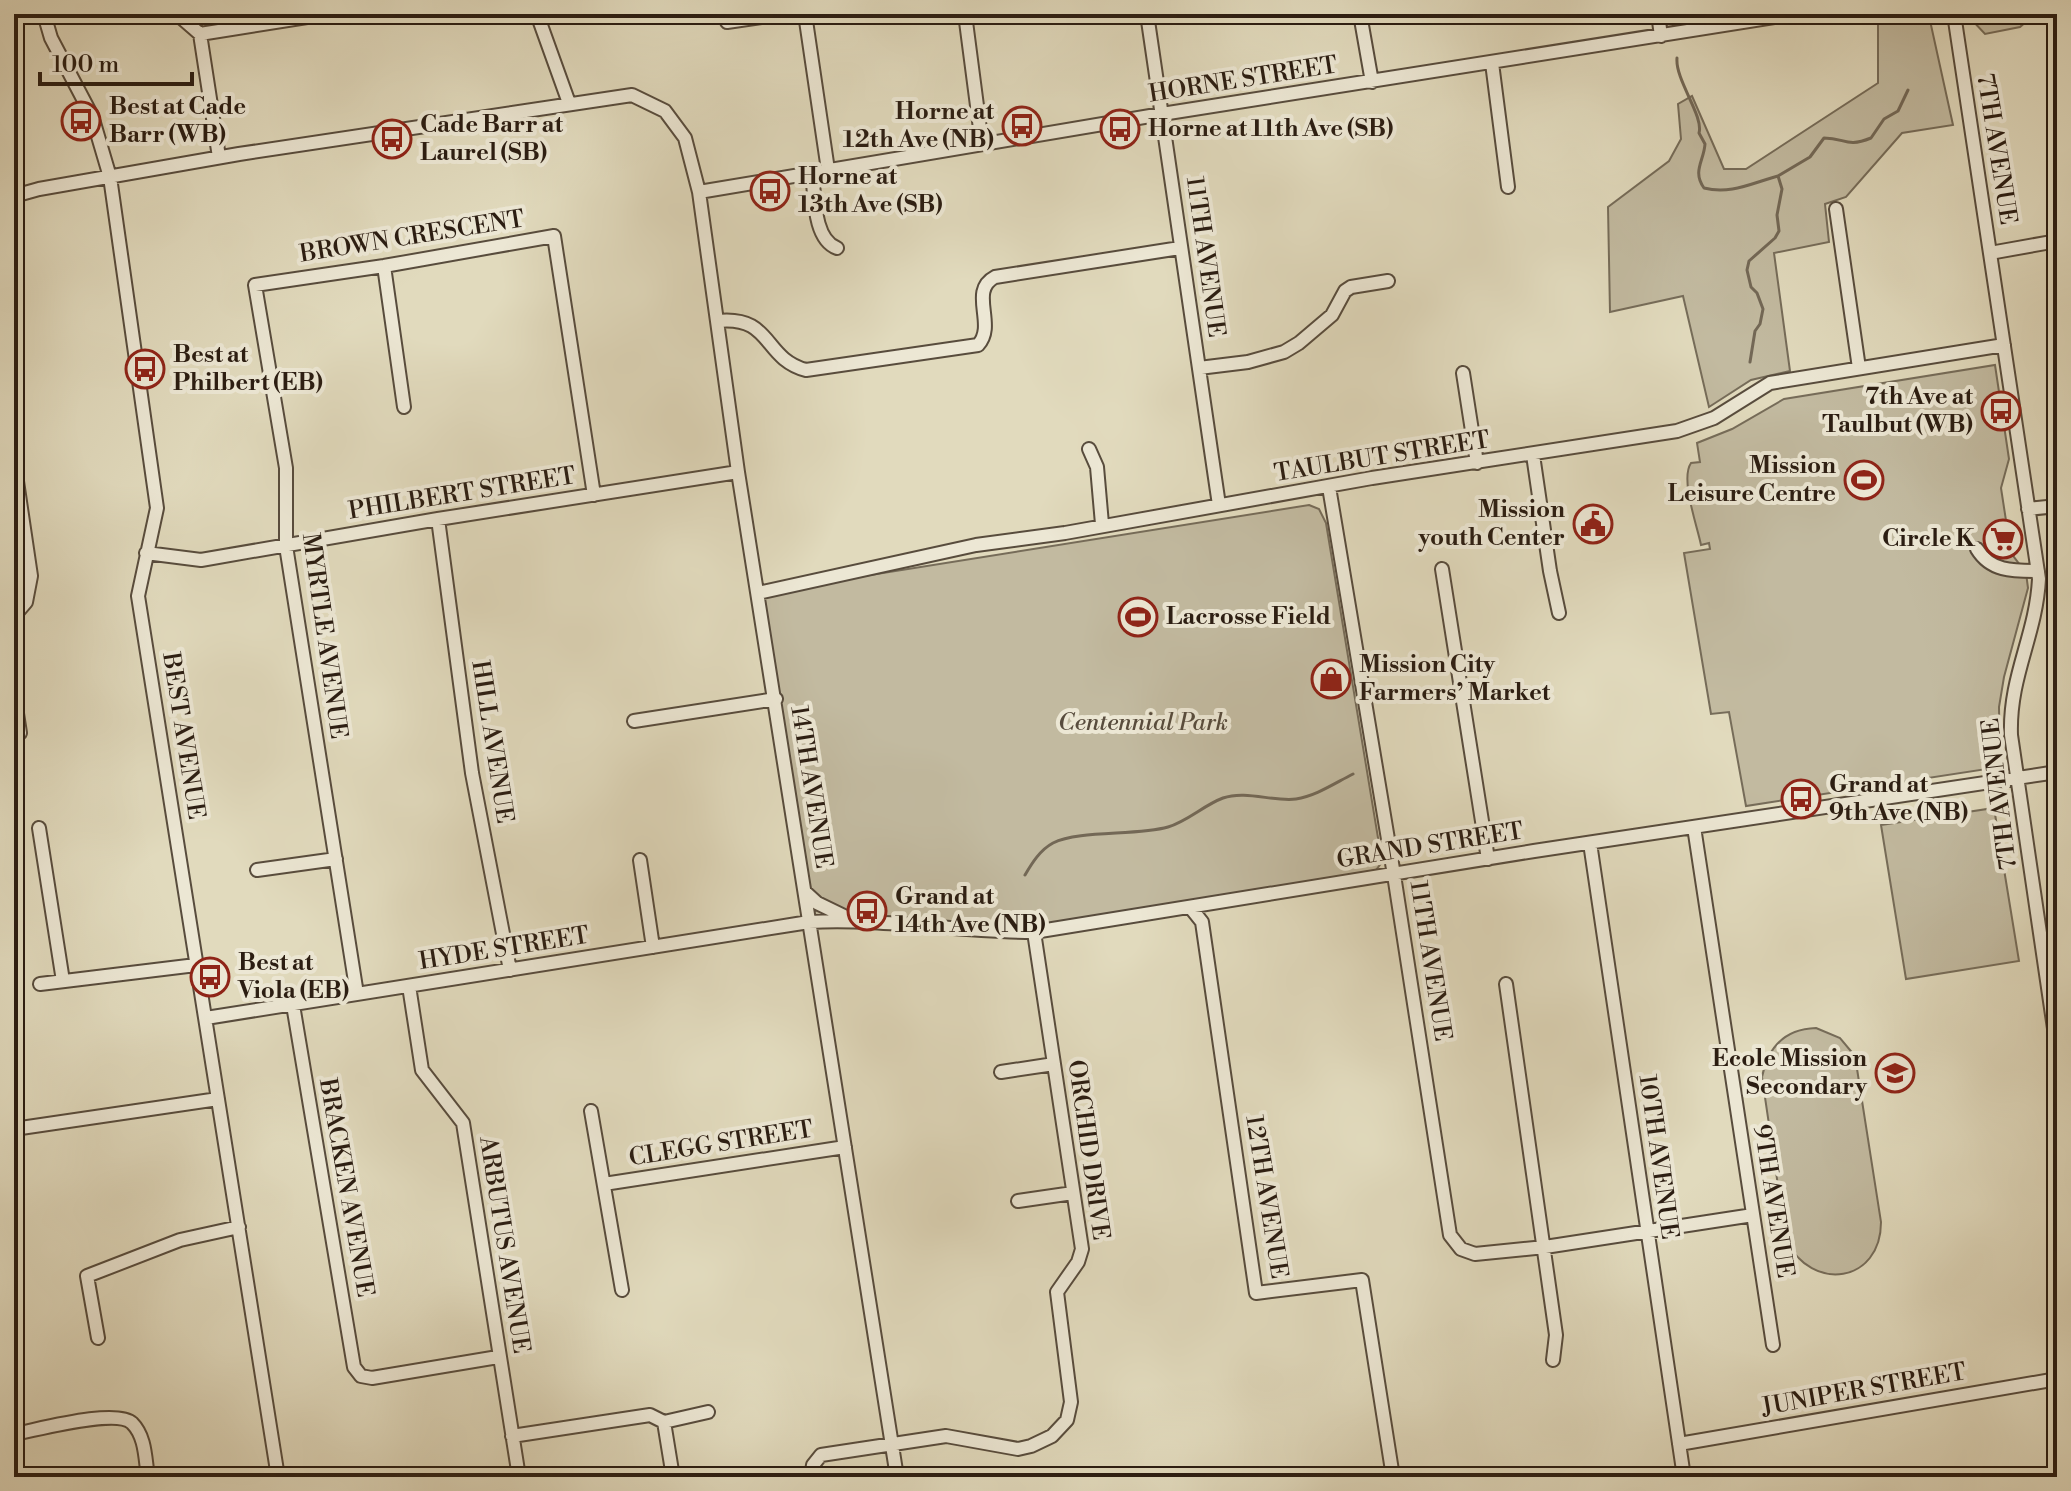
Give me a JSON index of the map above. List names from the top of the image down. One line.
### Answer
{"streets":{"street":["HORNE STREET","7TH AVENUE","BROWN CRESCENT","11TH AVENUE","TAULBUT STREET","PHILBERT STREET","MYRTLE AVENUE","BEST AVENUE","HILL AVENUE","14TH AVENUE","GRAND STREET","HYDE STREET","CLEGG STREET","ORCHID DRIVE","10TH AVENUE","BRACKEN AVENUE","12TH AVENUE","9TH AVENUE","ARBUTUS AVENUE","JUNIPER STREET"]},"crossings":[["HORNE STREET","11TH AVENUE"],["HORNE STREET","14TH AVENUE"],["7TH AVENUE","TAULBUT STREET"],["7TH AVENUE","GRAND STREET"],["BROWN CRESCENT","PHILBERT STREET"],["BROWN CRESCENT","MYRTLE AVENUE"],["11TH AVENUE","TAULBUT STREET"],["11TH AVENUE","GRAND STREET"],["TAULBUT STREET","14TH AVENUE"],["PHILBERT STREET","MYRTLE AVENUE"],["PHILBERT STREET","BEST AVENUE"],["PHILBERT STREET","HILL AVENUE"],["PHILBERT STREET","14TH AVENUE"],["MYRTLE AVENUE","HYDE STREET"],["BEST AVENUE","HYDE STREET"],["HILL AVENUE","HYDE STREET"],["14TH AVENUE","GRAND STREET"],["14TH AVENUE","HYDE STREET"],["14TH AVENUE","CLEGG STREET"],["14TH AVENUE","ORCHID DRIVE"],["GRAND STREET","HYDE STREET"],["GRAND STREET","ORCHID DRIVE"],["GRAND STREET","10TH AVENUE"],["GRAND STREET","12TH AVENUE"],["GRAND STREET","9TH AVENUE"],["HYDE STREET","BRACKEN AVENUE"],["HYDE STREET","ARBUTUS AVENUE"],["10TH AVENUE","JUNIPER STREET"],["BRACKEN AVENUE","ARBUTUS AVENUE"]],"parks":["Centennial Park"],"places":{"bus stop":["Best at Cade Barr (WB)","Horne at 12th Ave (NB)","Horne at 11th Ave (SB)","Cade Barr at Laurel (SB)","Horne at 13th Ave (SB)","Best at Philbert (EB)","7th Ave at Taulbut (WB)","Grand at 9th Ave (NB)","Grand at 14th Ave (NB)","Best at Viola (EB)"],"sports":["Mission Leisure Centre","Lacrosse Field"],"public building":["Mission youth Center"],"supermarket":["Circle K"],"shop":["Mission City Farmers’ Market"],"school or university":["Ecole Mission Secondary"]},"scale_bar":"100 m"}
